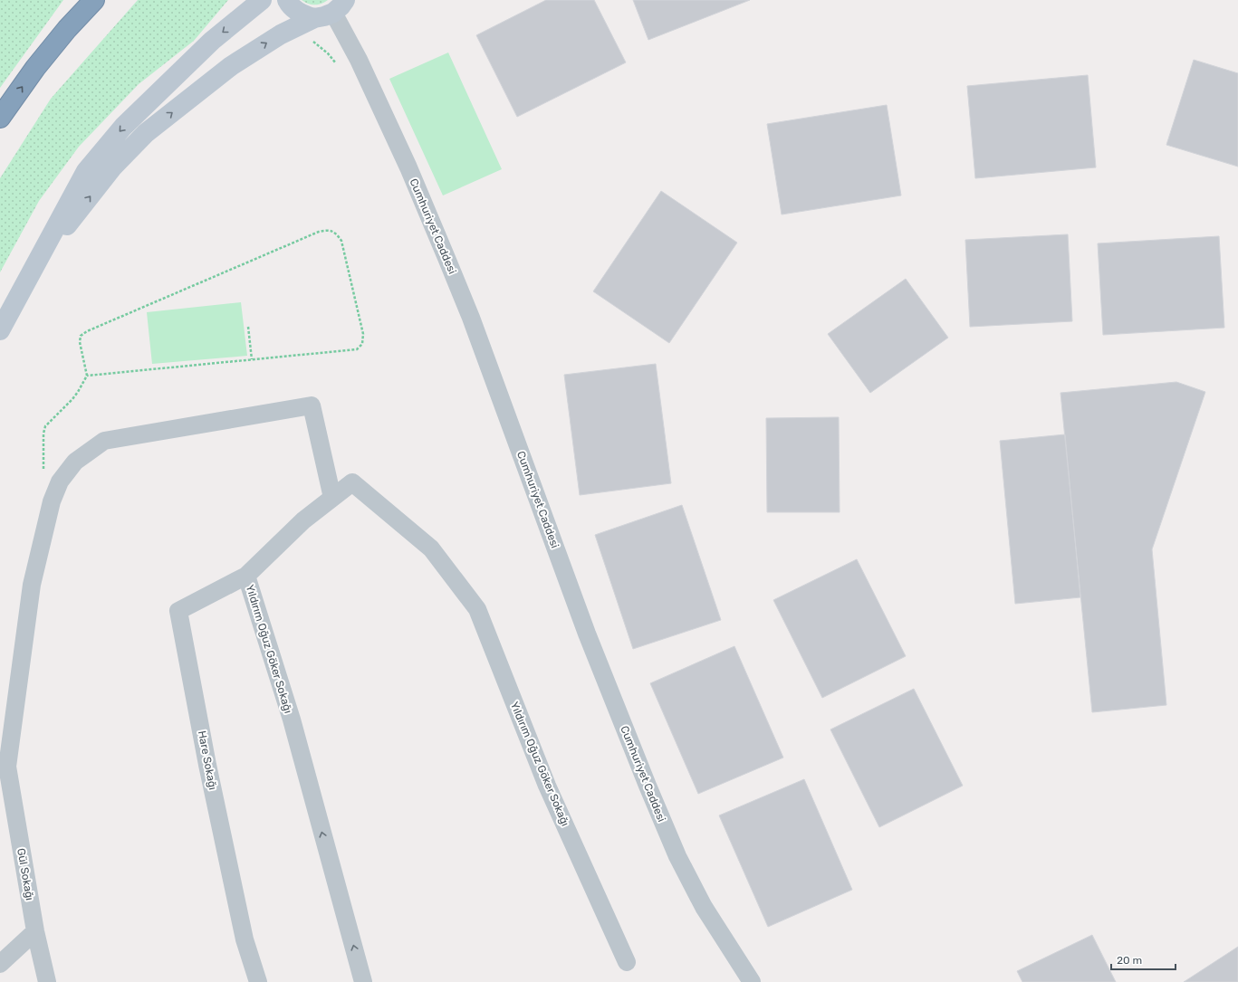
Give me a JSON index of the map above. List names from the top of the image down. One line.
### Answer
{"streets":{"street":["Cumhuriyet Caddesi","Yıldırım Oğuz Göker Sokağı","Hare Sokağı","Gül Sokağı"]},"crossings":[["Yıldırım Oğuz Göker Sokağı","Hare Sokağı"],["Yıldırım Oğuz Göker Sokağı","Gül Sokağı"]],"one_way":["Yıldırım Oğuz Göker Sokağı"],"scale_bar":"20 m"}
